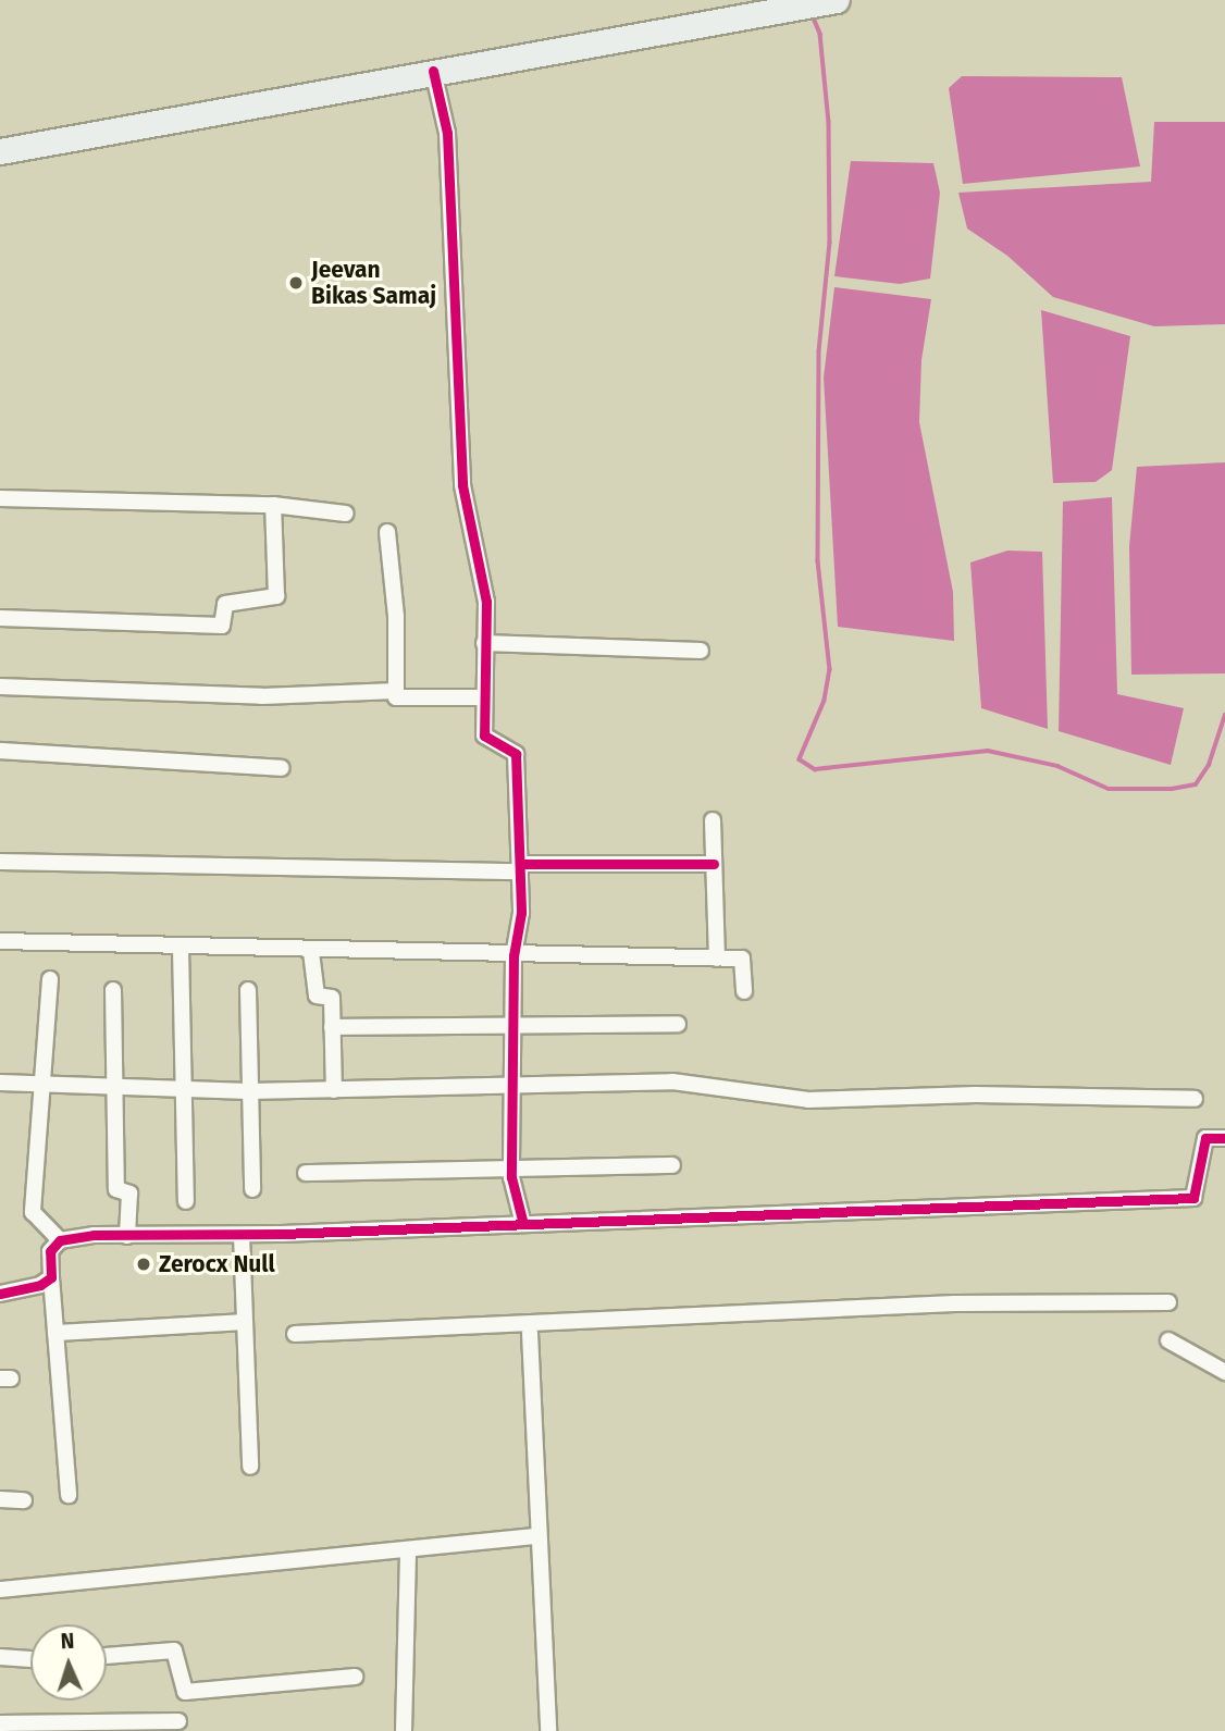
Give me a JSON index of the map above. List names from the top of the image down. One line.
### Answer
{"places":["Jeevan Bikas Samaj","Zerocx Null"],"north":"top"}
